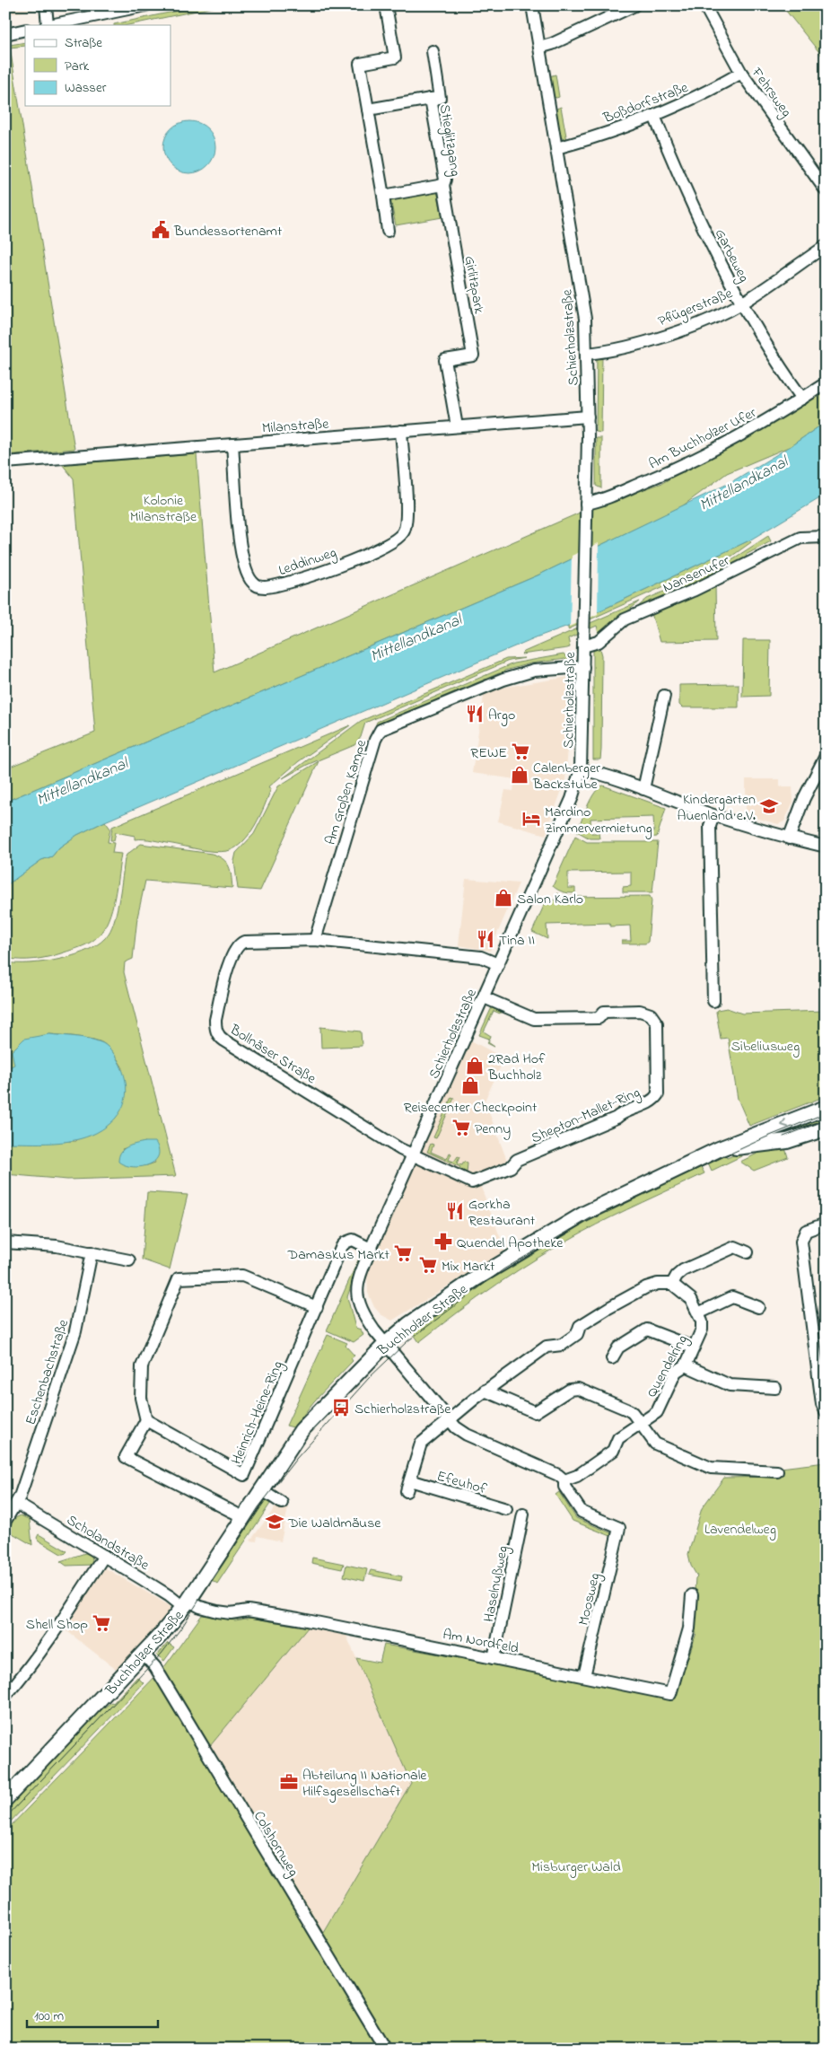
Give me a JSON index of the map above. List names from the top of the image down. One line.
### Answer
{"streets":{"main road":["Buchholzer Straße"],"street":["Fehrsweg","Boßdorfstraße","Stieglitzgang","Garbeweg","Girlitzpark","Pflügerstraße","Schierholzstraße","Milanstraße","Am Buchholzer Ufer","Leddinweg","Nansenufer","Am Großen Kampe","Bollnäser Straße","Shepton-Mallet-Ring","Quendelring","Eschenbachstraße","Heinrich-Heine-Ring","Efeuhof","Scholandstraße","Haselnußweg","Moosweg","Am Nordfeld","Colshornweg"]},"crossings":[["Fehrsweg","Boßdorfstraße"],["Boßdorfstraße","Garbeweg"],["Boßdorfstraße","Schierholzstraße"],["Stieglitzgang","Girlitzpark"],["Garbeweg","Pflügerstraße"],["Garbeweg","Am Buchholzer Ufer"],["Girlitzpark","Milanstraße"],["Pflügerstraße","Schierholzstraße"],["Schierholzstraße","Milanstraße"],["Schierholzstraße","Am Buchholzer Ufer"],["Schierholzstraße","Nansenufer"],["Schierholzstraße","Am Großen Kampe"],["Schierholzstraße","Bollnäser Straße"],["Schierholzstraße","Shepton-Mallet-Ring"],["Schierholzstraße","Buchholzer Straße"],["Schierholzstraße","Heinrich-Heine-Ring"],["Milanstraße","Leddinweg"],["Am Großen Kampe","Bollnäser Straße"],["Bollnäser Straße","Shepton-Mallet-Ring"],["Buchholzer Straße","Scholandstraße"],["Buchholzer Straße","Am Nordfeld"],["Buchholzer Straße","Colshornweg"],["Quendelring","Moosweg"],["Eschenbachstraße","Scholandstraße"],["Scholandstraße","Am Nordfeld"],["Haselnußweg","Am Nordfeld"],["Moosweg","Am Nordfeld"]],"water":["Mittellandkanal"],"parks":["Kolonie Milanstraße","Sibeliusweg","Lavendelweg","Misburger Wald"],"places":{"public building":["Bundessortenamt"],"restaurant":["Argo","Tina II","Gorkha Restaurant"],"supermarket":["REWE","Penny","Damaskus Markt","Mix Markt","Shell Shop"],"shop":["Calenberger Backstube","Salon Karlo","2Rad Hof Buchholz","Reisecenter Checkpoint"],"school or university":["Kindergarten Auenland e.V.","Die Waldmäuse"],"hotel":["Mardino Zimmervermietung"],"pharmacy":["Quendel Apotheke"],"bus stop":["Schierholzstraße"],"office":["Abteilung II Nationale Hilfsgesellschaft"]},"legend":["Straße","Park","Wasser"],"scale_bar":"100 m"}
